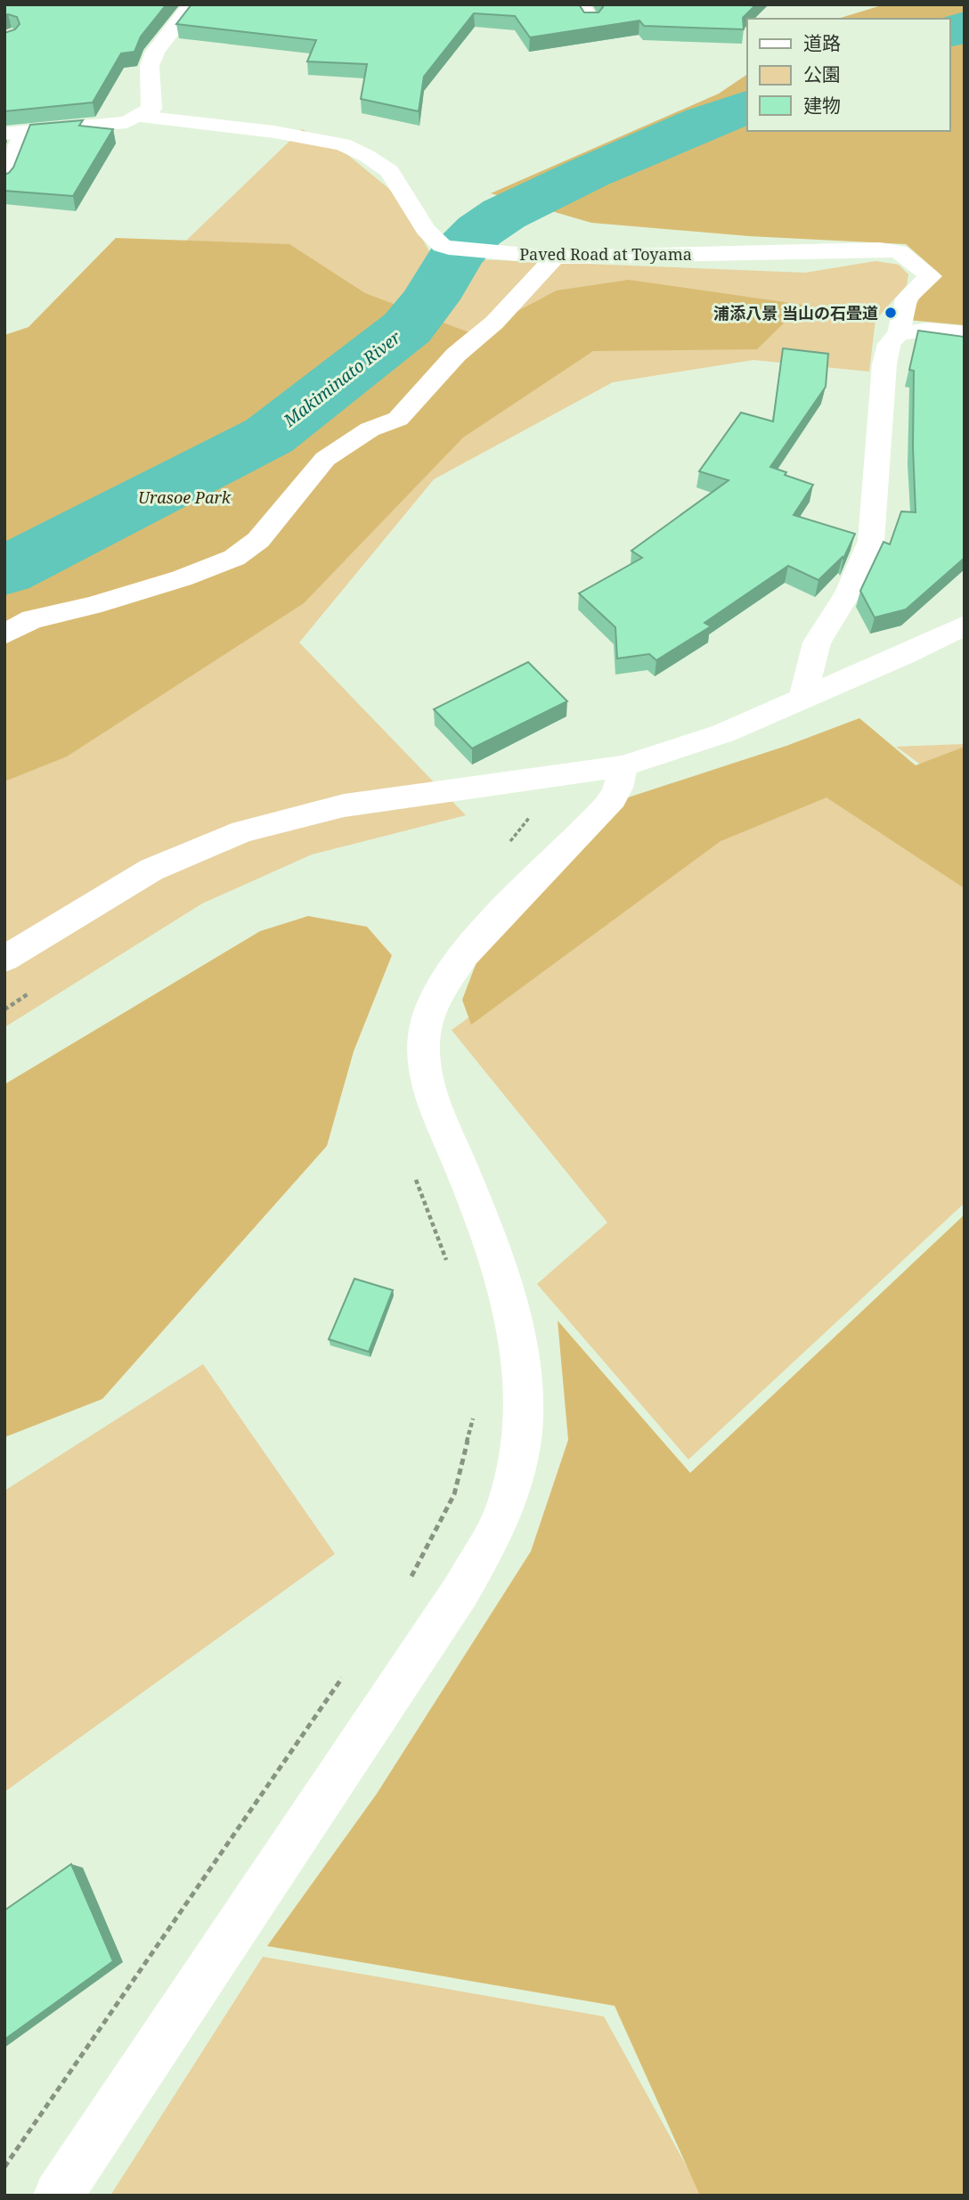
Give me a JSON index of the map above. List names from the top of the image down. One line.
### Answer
{"streets":{"street":["Paved Road at Toyama"]},"water":["Makiminato River"],"parks":["Urasoe Park"],"places":["浦添八景 当山の石畳道"],"legend":["道路","公園","建物"]}
